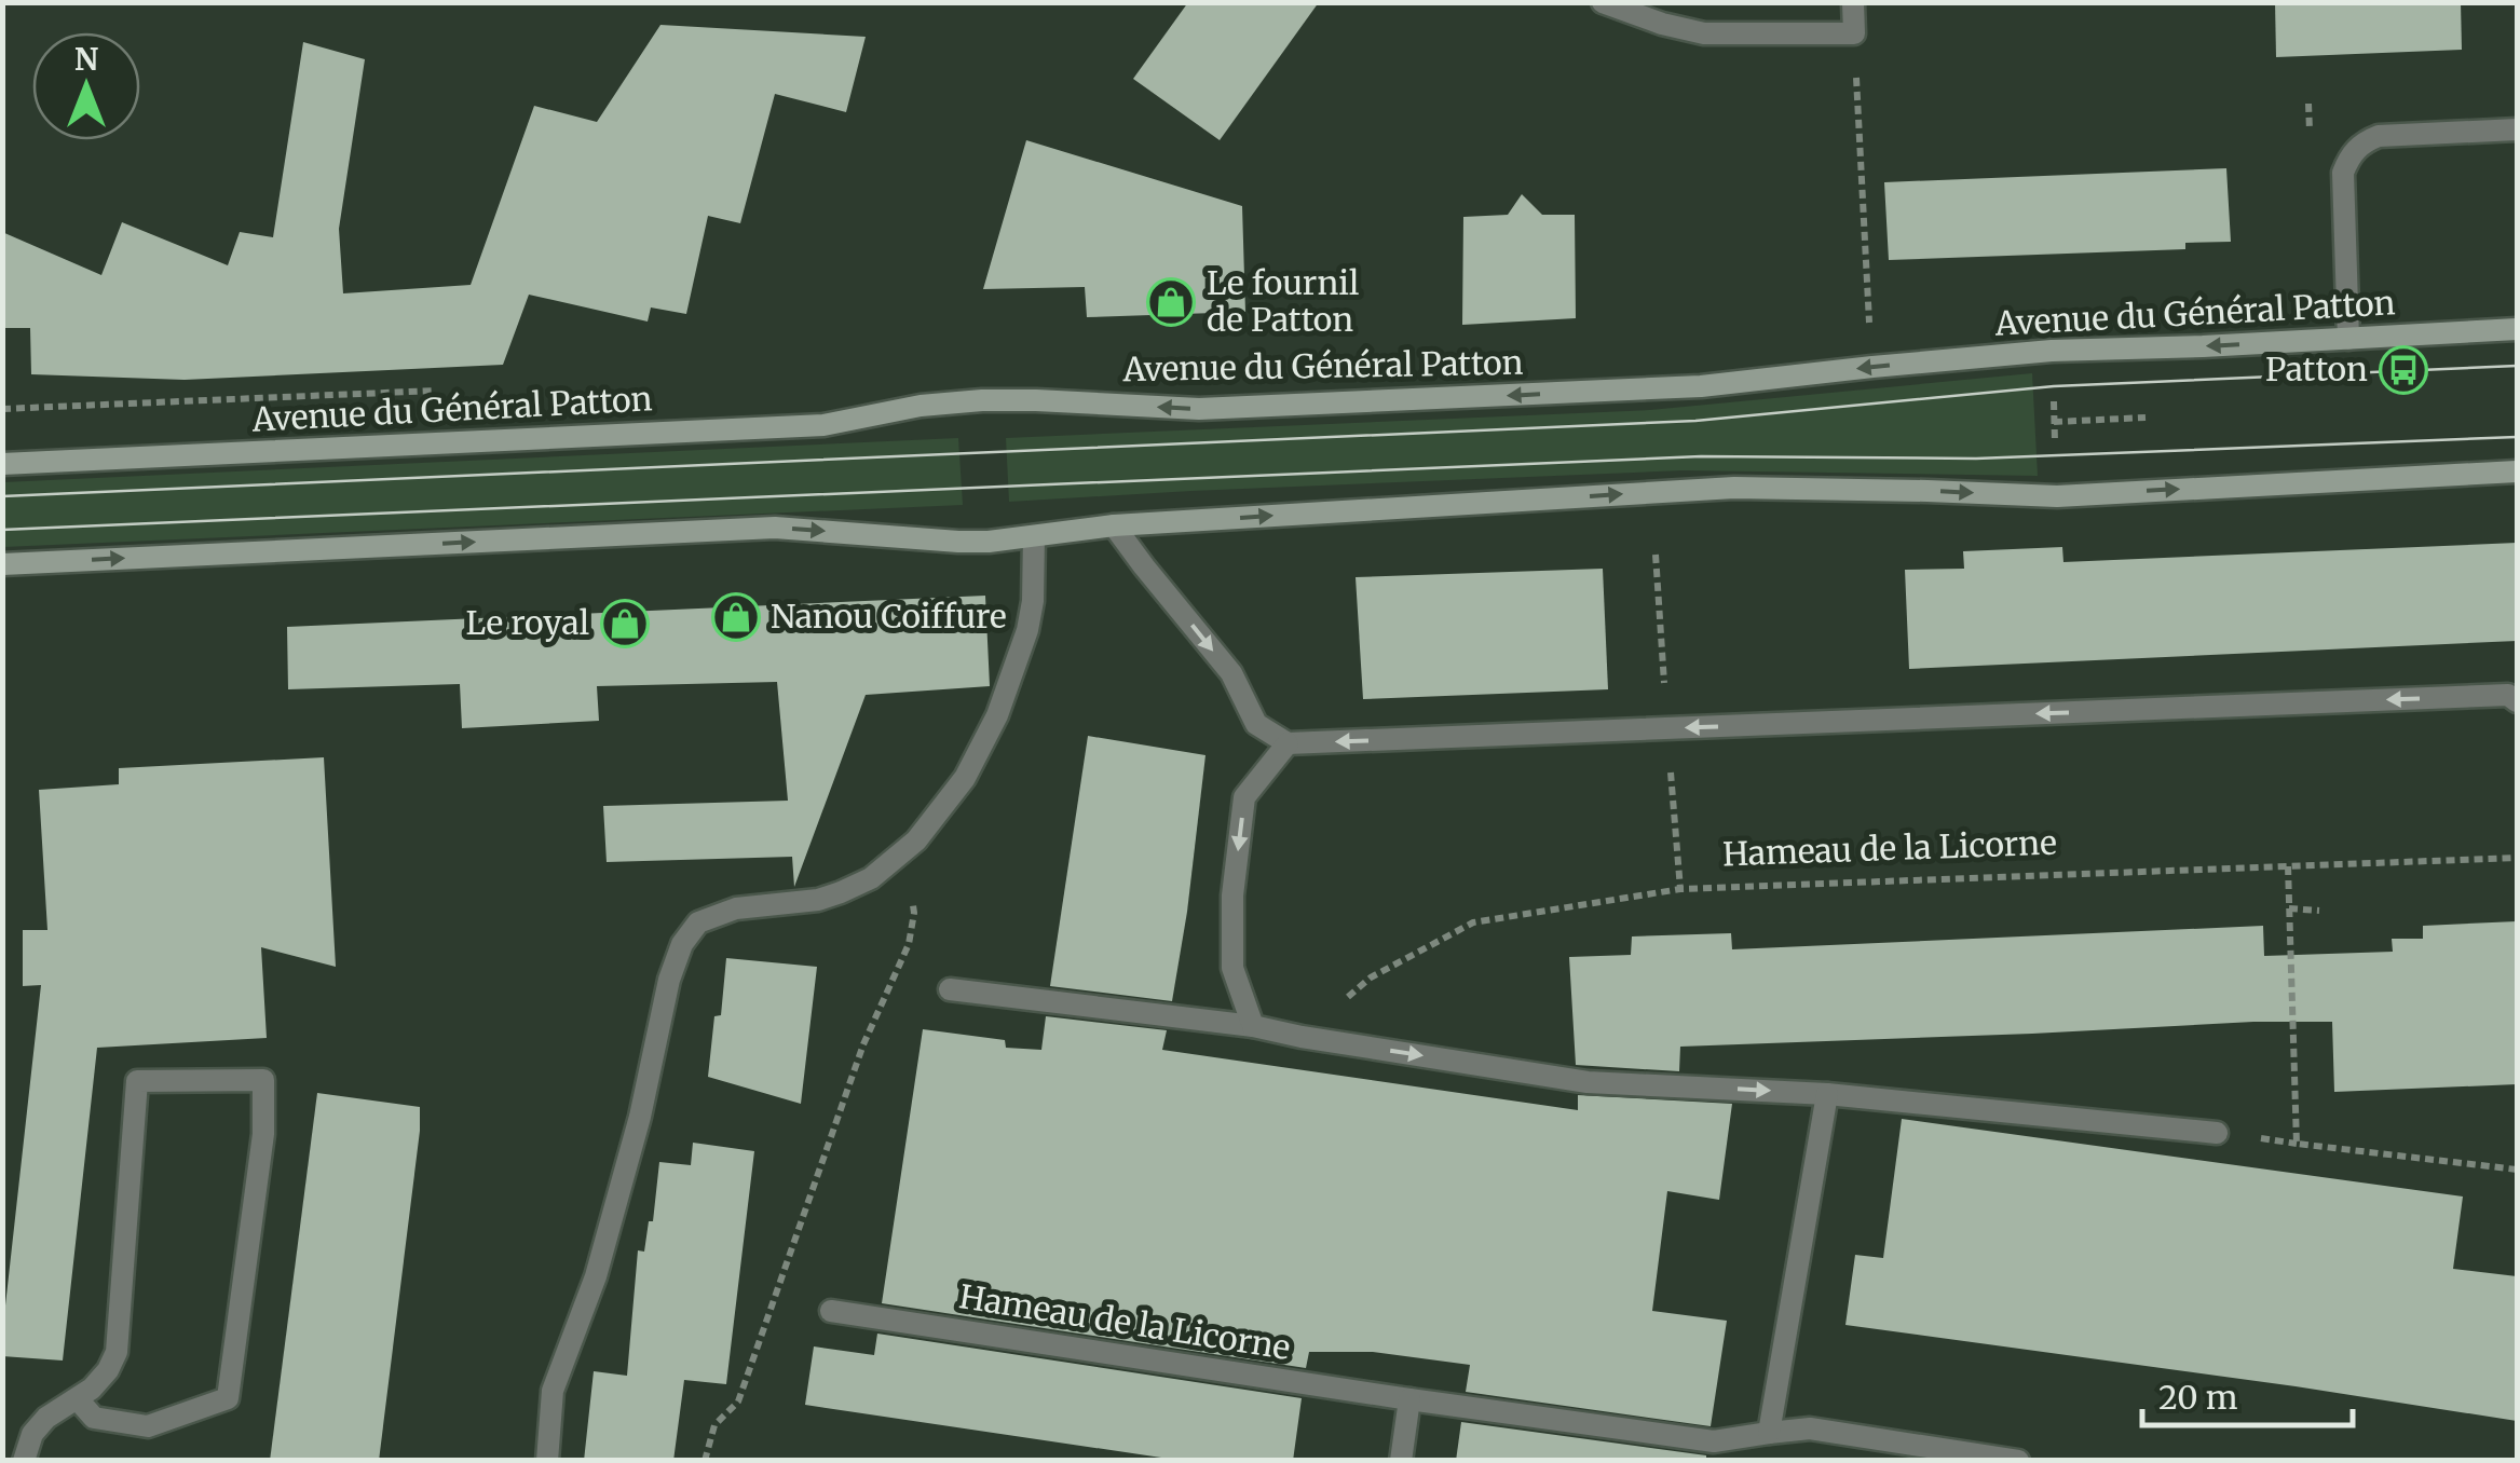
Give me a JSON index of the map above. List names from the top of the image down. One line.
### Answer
{"streets":{"street":["Avenue du Général Patton","Hameau de la Licorne"]},"places":{"shop":["Le fournil de Patton","Nanou Coiffure","Le royal"],"bus stop":["Patton"]},"scale_bar":"20 m","north":"top"}
